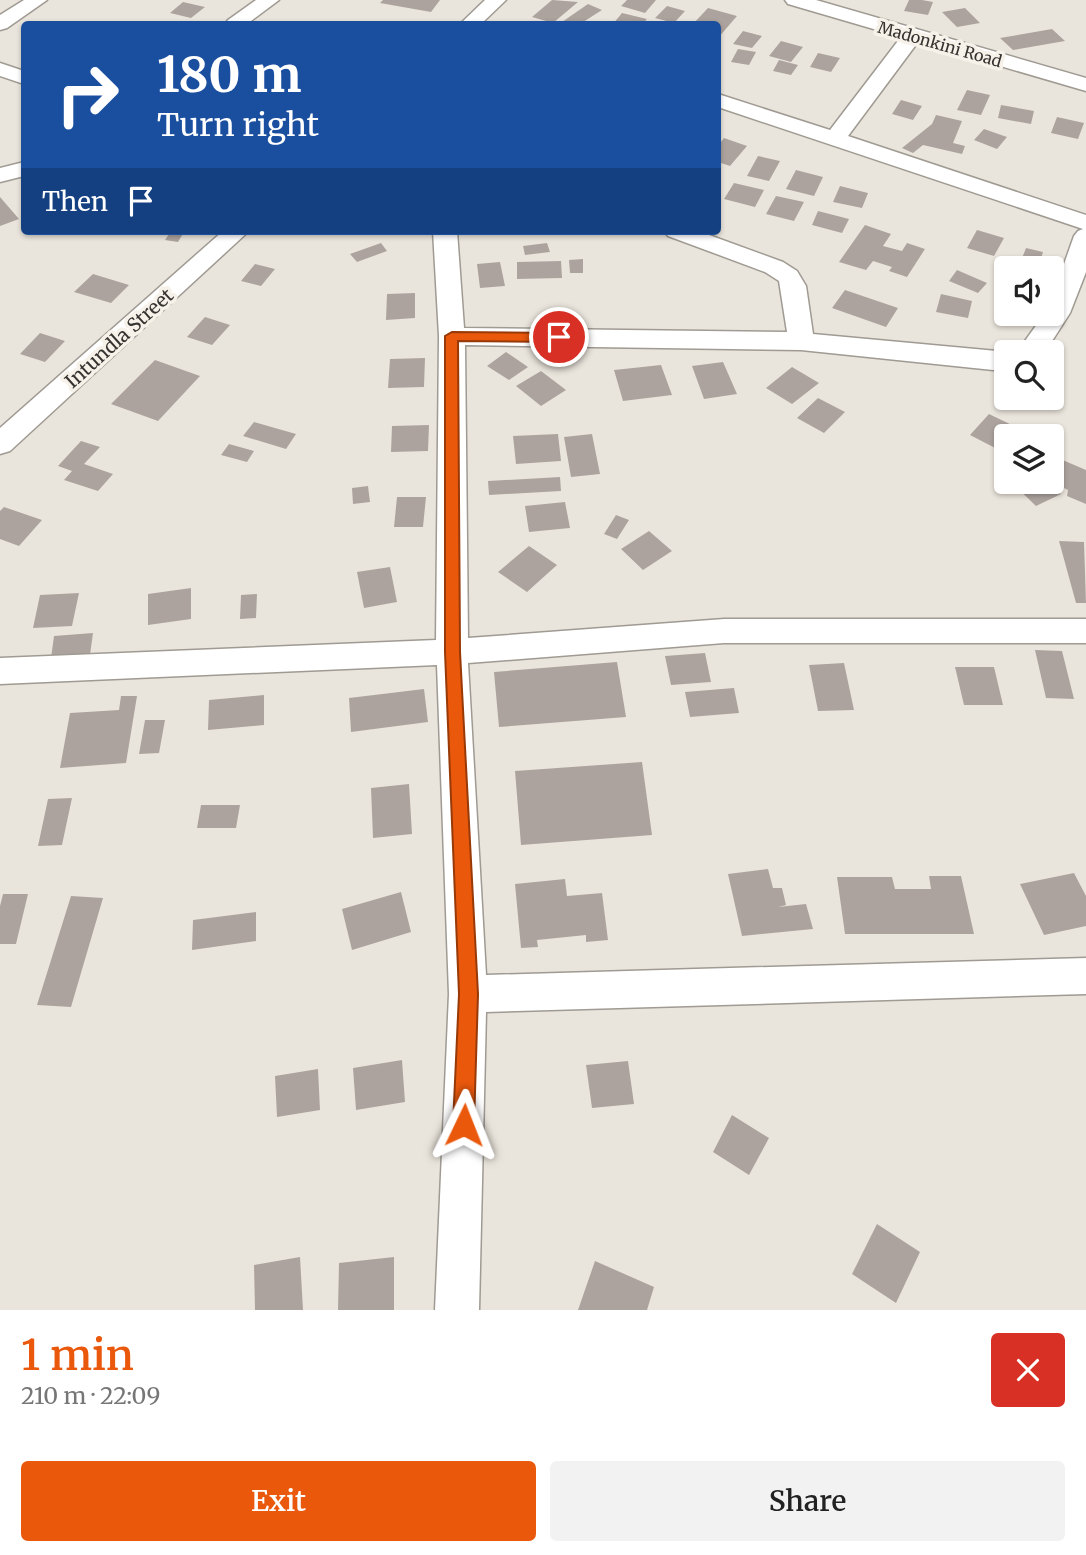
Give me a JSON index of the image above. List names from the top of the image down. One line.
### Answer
{"streets":{"street":["Madonkini Road","Intundla Street"]},"page":{"turn":["180 m","Turn right"],"then":"Then","heading":["1 min","210 m · 22:09"],"buttons":["Exit","Share"]}}
